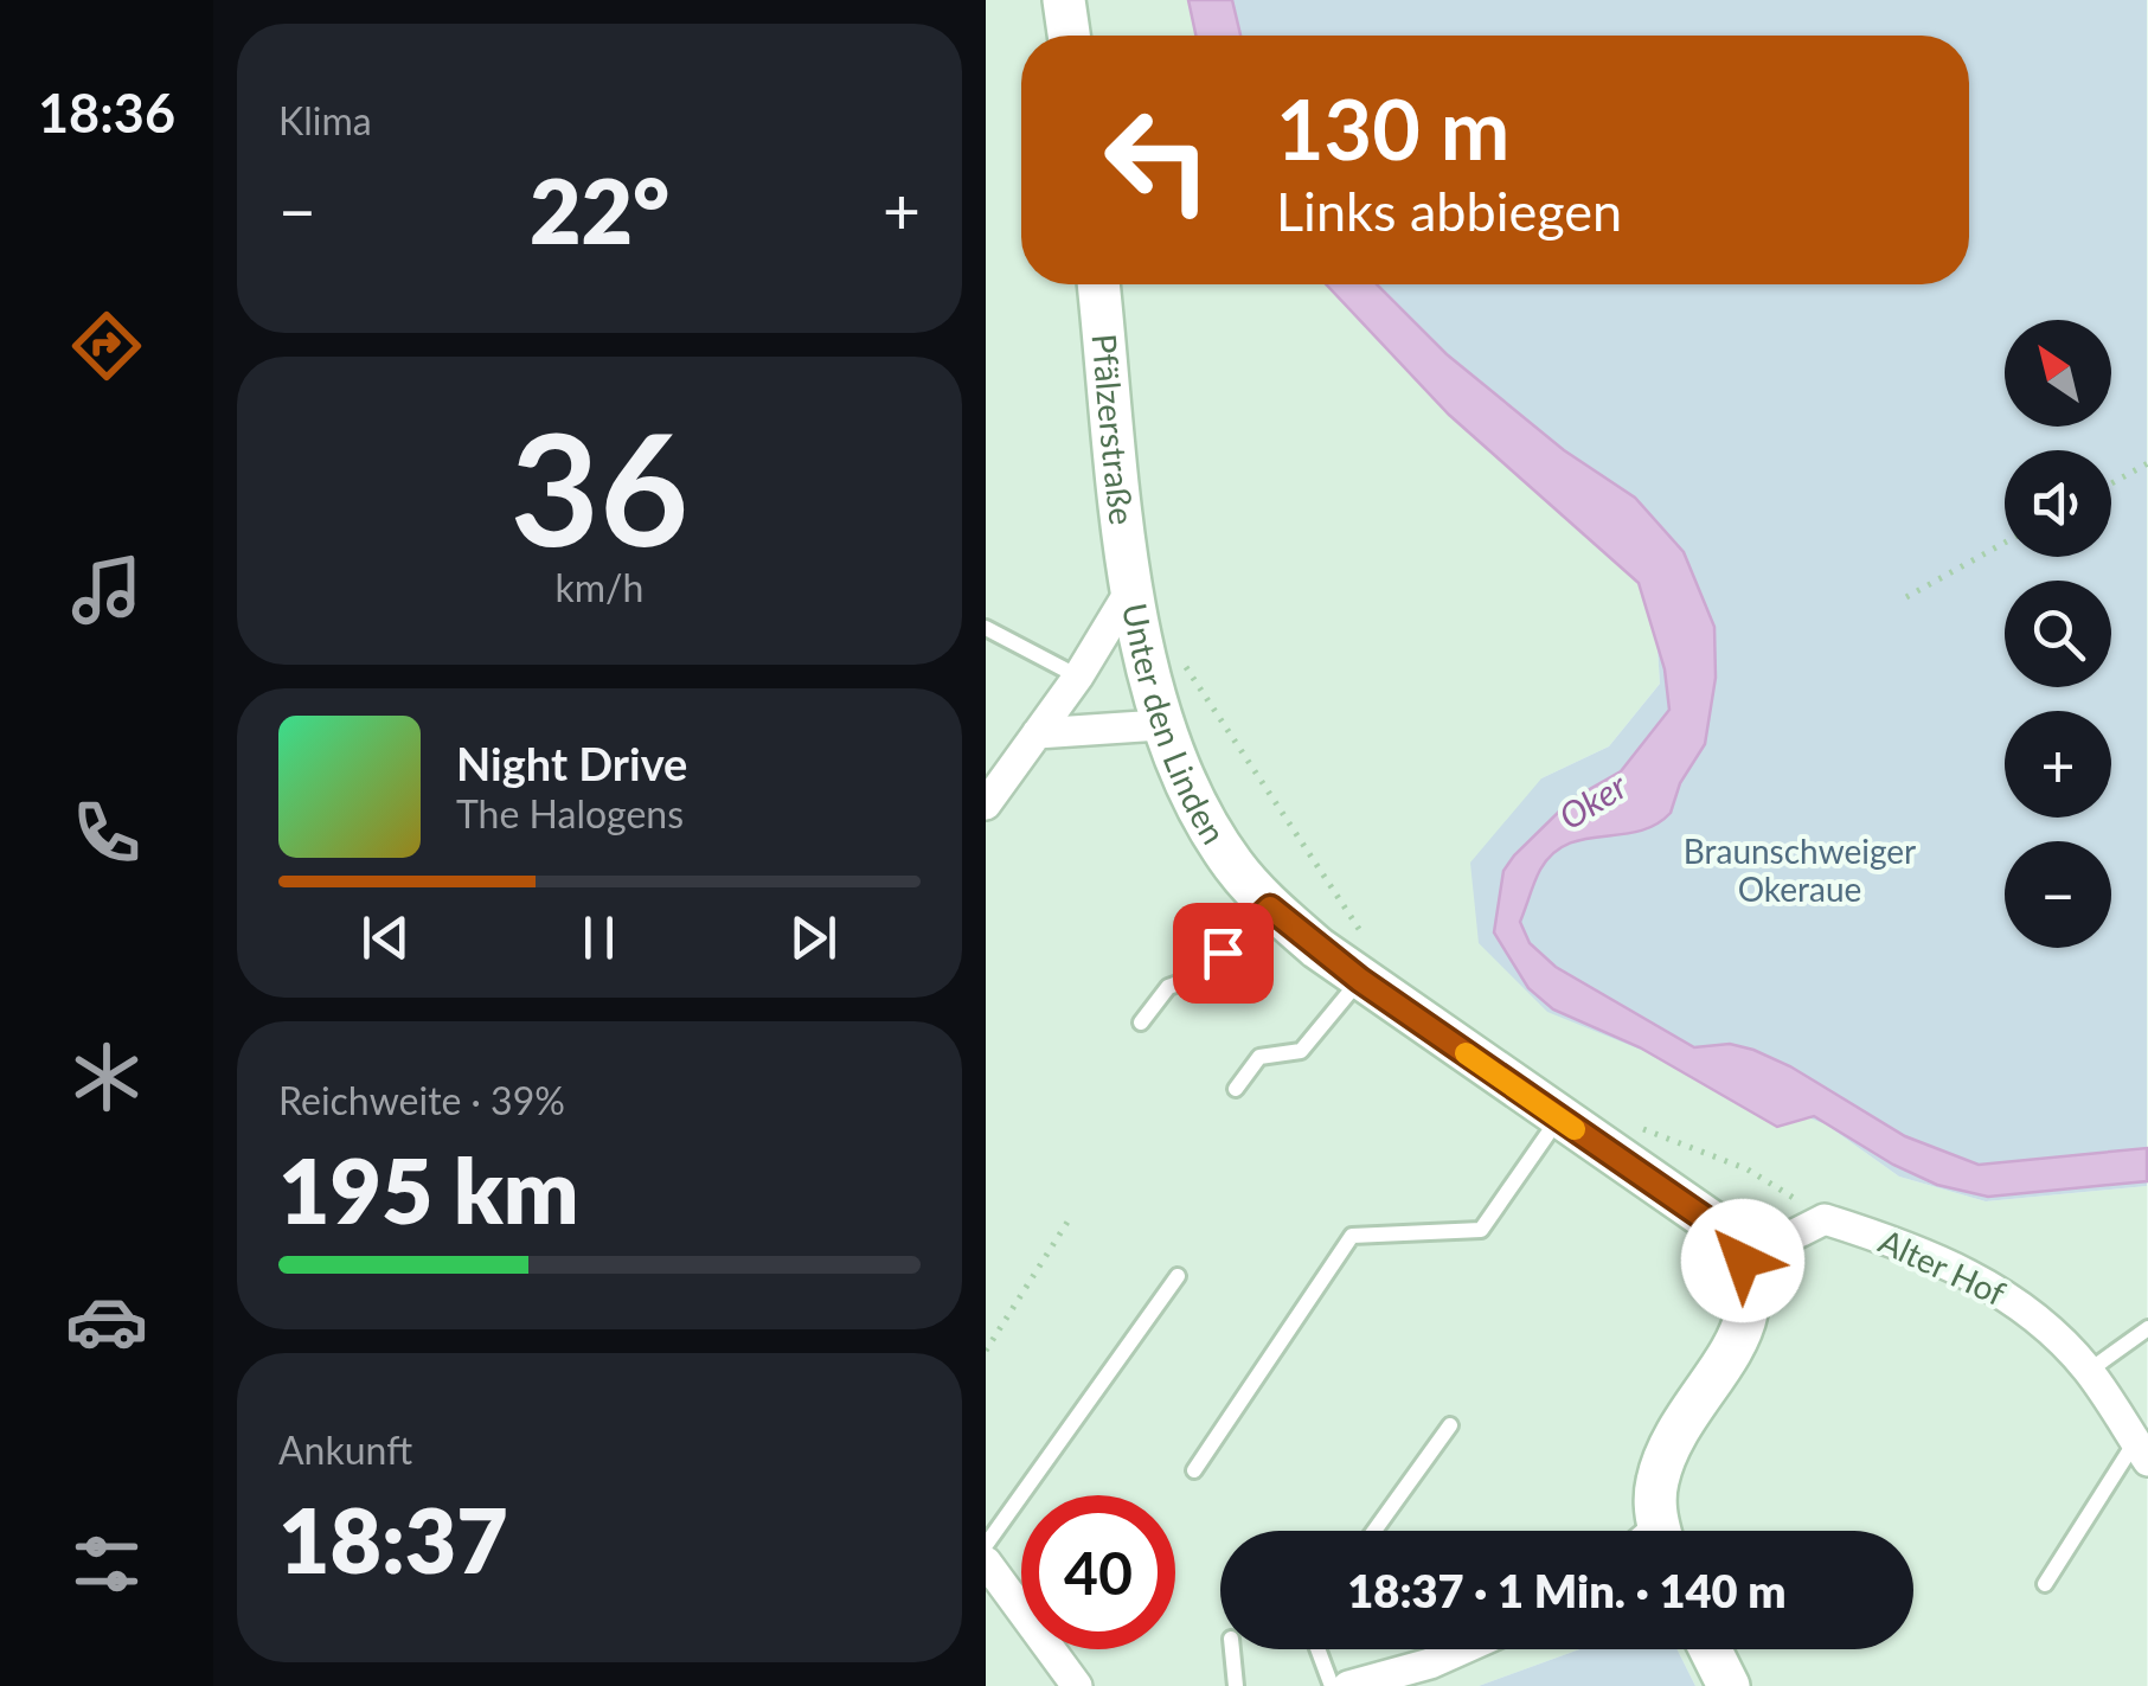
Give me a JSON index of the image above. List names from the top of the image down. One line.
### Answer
{"streets":{"street":["Pfälzerstraße","Unter den Linden","Alter Hof"]},"crossings":[["Pfälzerstraße","Unter den Linden"]],"water":["Oker"],"parks":["Braunschweiger Okeraue"],"north":"top left","page":{"tabs":"18:36","tile":["Klima",["36","km/h"],["Reichweite · 39%","195 km"],["Ankunft","18:37"]],"turn":["130 m","Links abbiegen"],"heat":["−","22°","+"],"map_buttons":["+","−"],"song":["Night Drive","The Halogens"],"limit":"40","trip":"18:37 · 1 Min. · 140 m"}}
